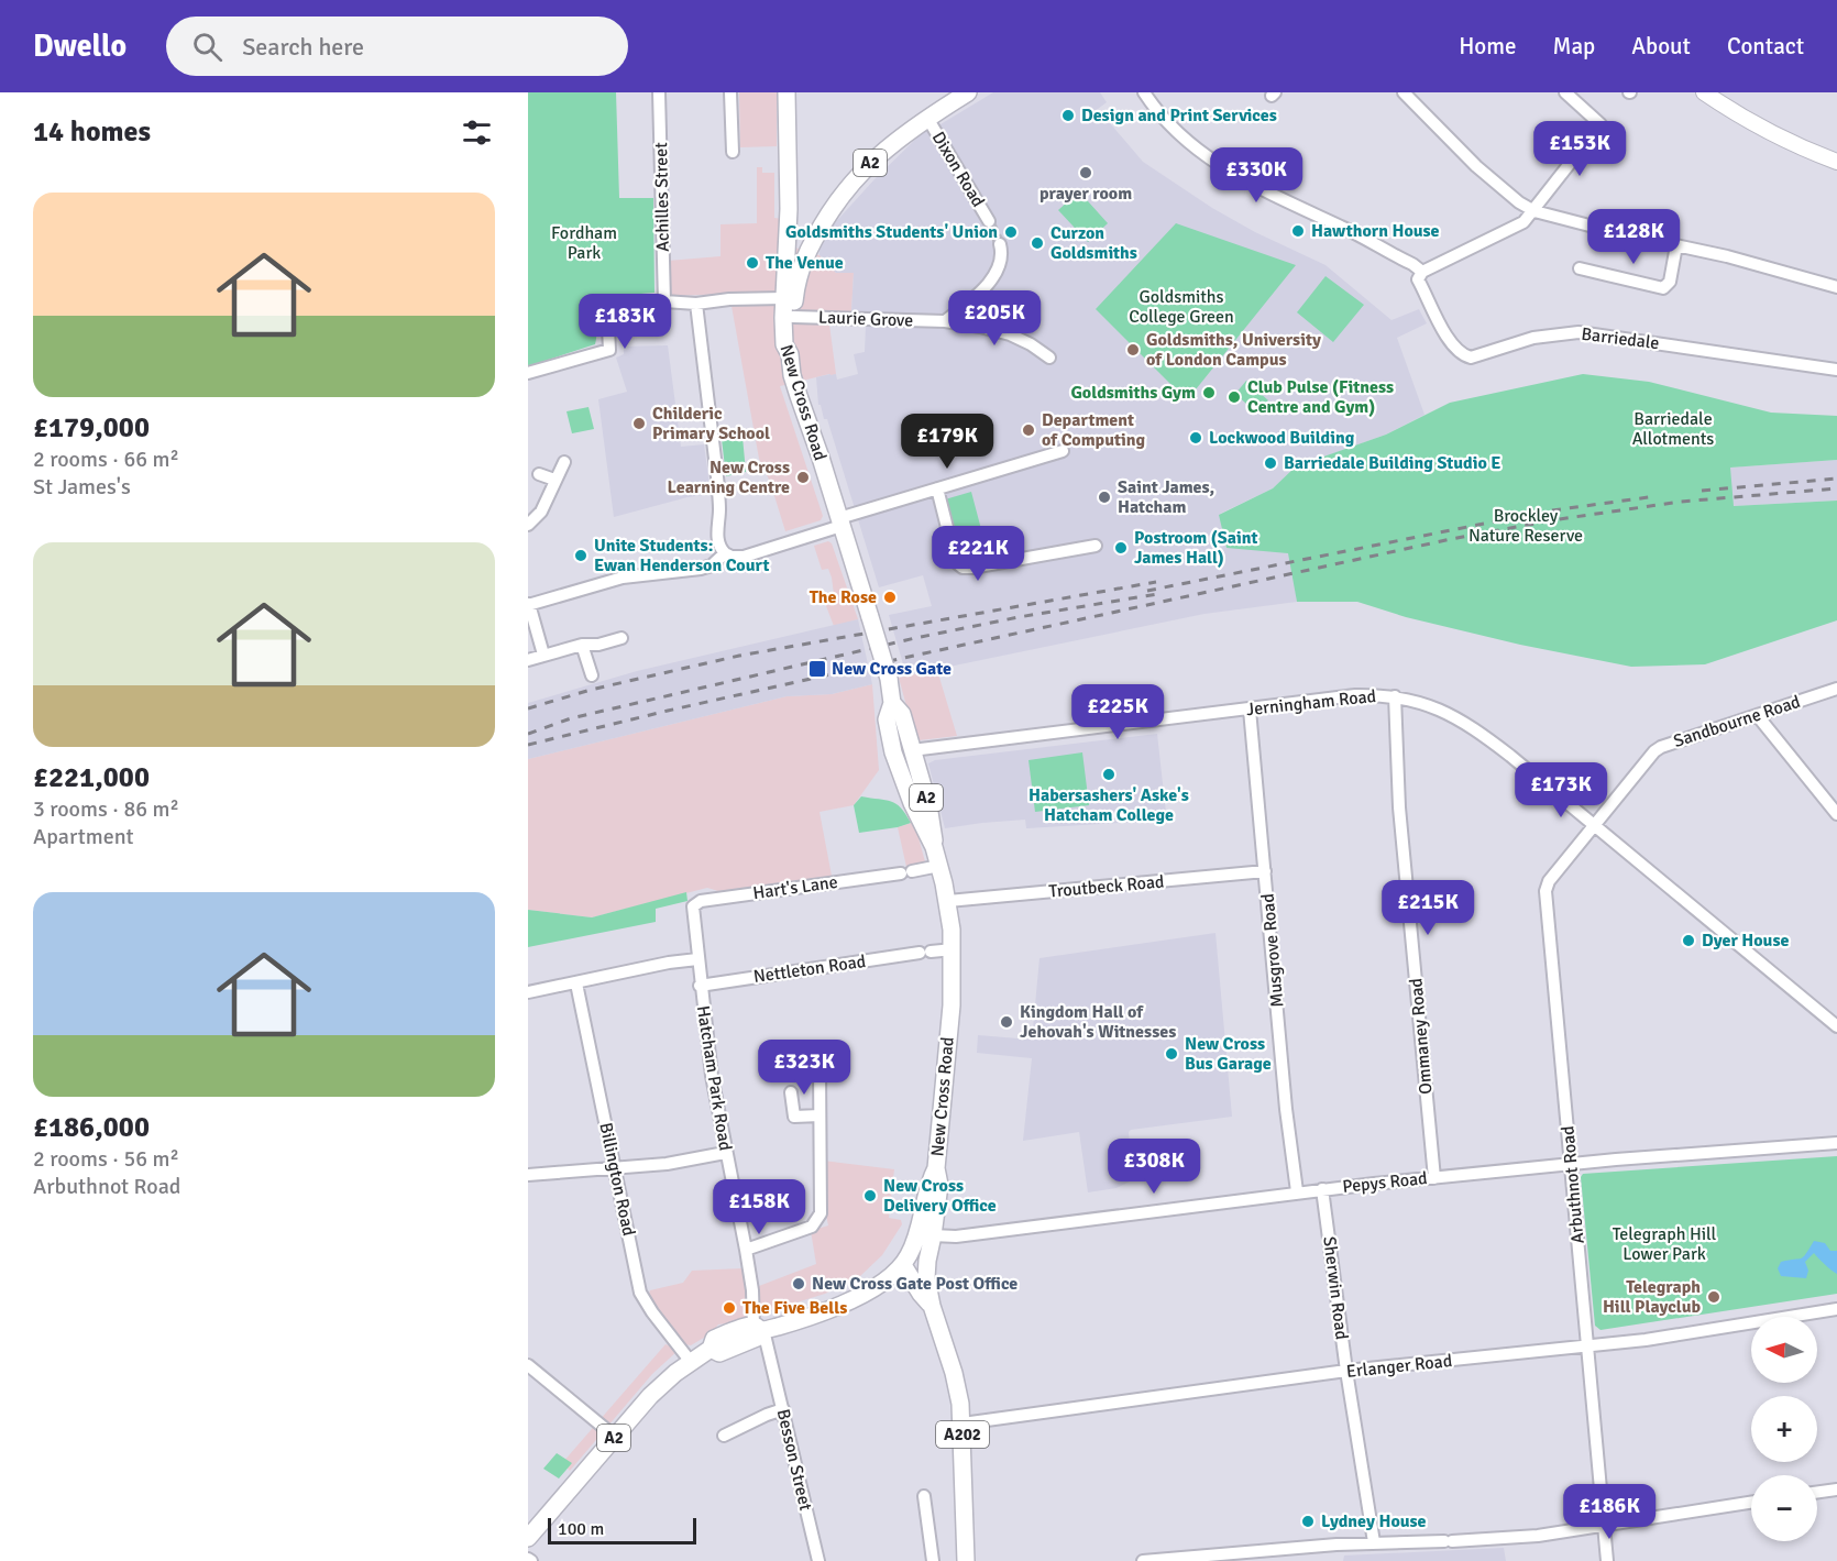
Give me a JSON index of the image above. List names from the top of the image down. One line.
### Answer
{"streets":{"highway":["A2","New Cross Road","A202"],"street":["Dixon Road","Achilles Street","Laurie Grove","Barriedale","Jerningham Road","Sandbourne Road","Troutbeck Road","Hart's Lane","Musgrove Road","Nettleton Road","Ommaney Road","Hatcham Park Road","Billington Road","Pepys Road","Arbuthnot Road","Sherwin Road","Erlanger Road","Besson Street"]},"crossings":[["A2","Dixon Road"],["A2","Laurie Grove"],["A2","New Cross Road"],["New Cross Road","Jerningham Road"],["New Cross Road","Troutbeck Road"],["New Cross Road","Hart's Lane"],["New Cross Road","Nettleton Road"],["New Cross Road","Hatcham Park Road"],["New Cross Road","Billington Road"],["New Cross Road","A202"],["New Cross Road","Besson Street"],["Jerningham Road","Sandbourne Road"],["Jerningham Road","Musgrove Road"],["Jerningham Road","Ommaney Road"],["Jerningham Road","Arbuthnot Road"],["Sandbourne Road","Arbuthnot Road"],["Troutbeck Road","Musgrove Road"],["Hart's Lane","Hatcham Park Road"],["Musgrove Road","Pepys Road"],["Nettleton Road","Hatcham Park Road"],["Ommaney Road","Pepys Road"],["Hatcham Park Road","Besson Street"],["Pepys Road","Arbuthnot Road"],["Pepys Road","Sherwin Road"],["Pepys Road","A202"],["Arbuthnot Road","Erlanger Road"],["Sherwin Road","Erlanger Road"],["Erlanger Road","A202"]],"parks":["Fordham Park","Goldsmiths College Green","Barriedale Allotments","Brockley Nature Reserve","Telegraph Hill Lower Park"],"places":{"other":["Design and Print Services","prayer room","Hawthorn House","Goldsmiths Students' Union","Curzon Goldsmiths","The Venue","Goldsmiths, University of London Campus","Goldsmiths Gym","Club Pulse (Fitness Centre and Gym)","Childeric Primary School","Department of Computing","Lockwood Building","Barriedale Building Studio E","New Cross Learning Centre","Saint James, Hatcham","Postroom (Saint James Hall)","Unite Students: Ewan Henderson Court","The Rose","Habersashers' Aske's Hatcham College","Dyer House","Kingdom Hall of Jehovah's Witnesses","New Cross Bus Garage","New Cross Delivery Office","New Cross Gate Post Office","Telegraph Hill Playclub","The Five Bells","Lydney House"],"transit":["New Cross Gate"]},"scale_bar":"100 m","north":"left","page":{"header":"Dwello","search":"Search here","nav":["Home","Map","About","Contact"],"heading":"14 homes","price":["£153K","£330K","£128K","£205K","£183K","£179K","£221K","£225K","£173K","£215K","£323K","£308K","£158K","£186K"],"list":[{"name":"£179,000","note":"2 rooms · 66 m² · St James's"},{"name":"£221,000","note":"3 rooms · 86 m² · Apartment"},{"name":"£186,000","note":"2 rooms · 56 m² · Arbuthnot Road"}],"map_buttons":["+","−"],"scale":"100 m"}}
